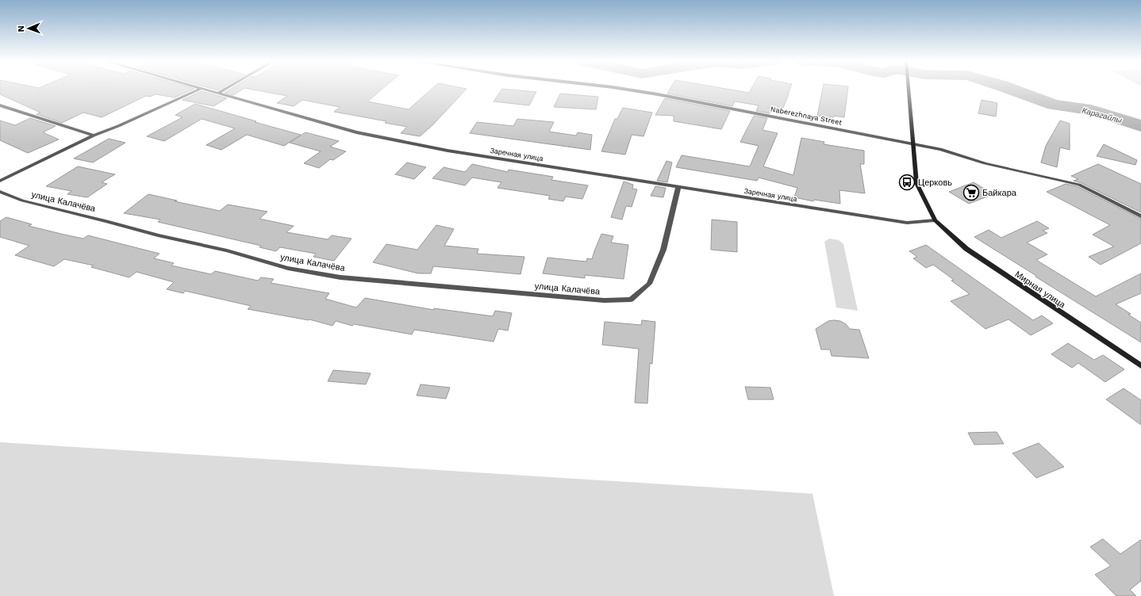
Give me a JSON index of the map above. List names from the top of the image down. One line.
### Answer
{"streets":{"main road":["Мирная улица"],"street":["Naberezhnaya Street","Заречная улица","улица Калачёва"]},"crossings":[["Заречная улица","улица Калачёва"],["Заречная улица","Мирная улица"]],"water":["Карагайлы"],"places":{"bus stop":["Церковь"],"supermarket":["Байкара"]},"north":"left"}
